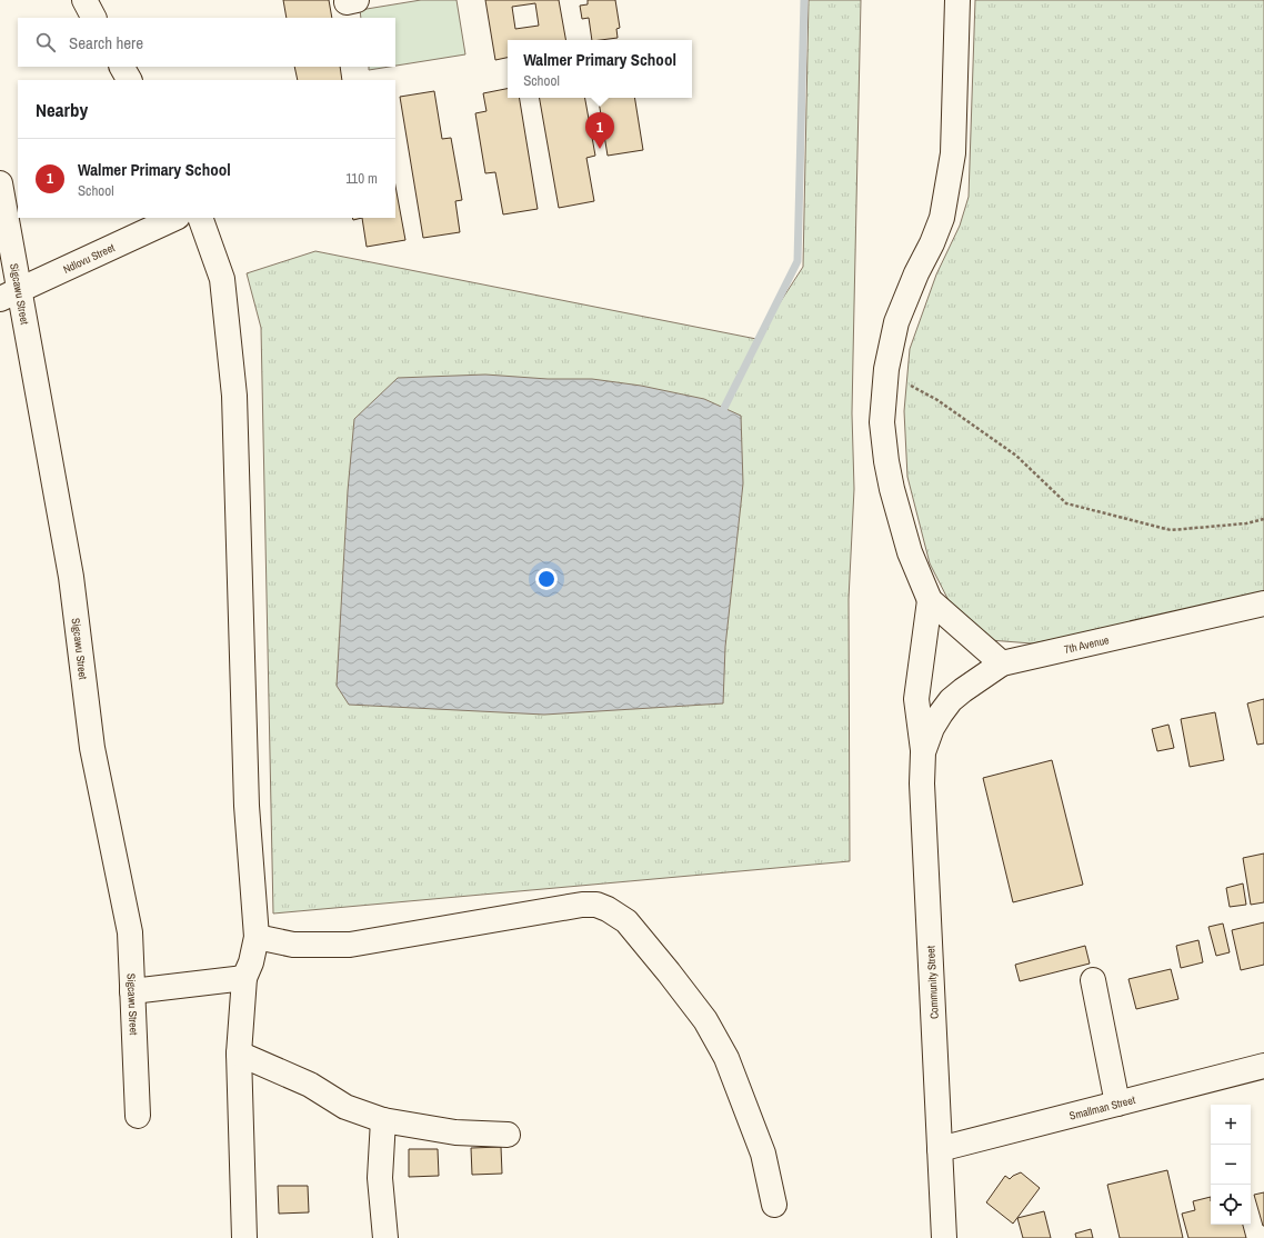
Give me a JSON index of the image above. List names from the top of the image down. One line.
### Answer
{"streets":{"street":["Ndlovu Street","Sigcawu Street","7th Avenue","Community Street","Smallman Street"]},"crossings":[["Ndlovu Street","Sigcawu Street"],["7th Avenue","Community Street"],["Community Street","Smallman Street"]],"page":{"search":"Search here","popup":["Walmer Primary School","School"],"heading":"Nearby","pins":"1","list":[{"mark":"1","name":"Walmer Primary School","note":"School","value":"110 m"}],"map_buttons":["+","−"]}}
